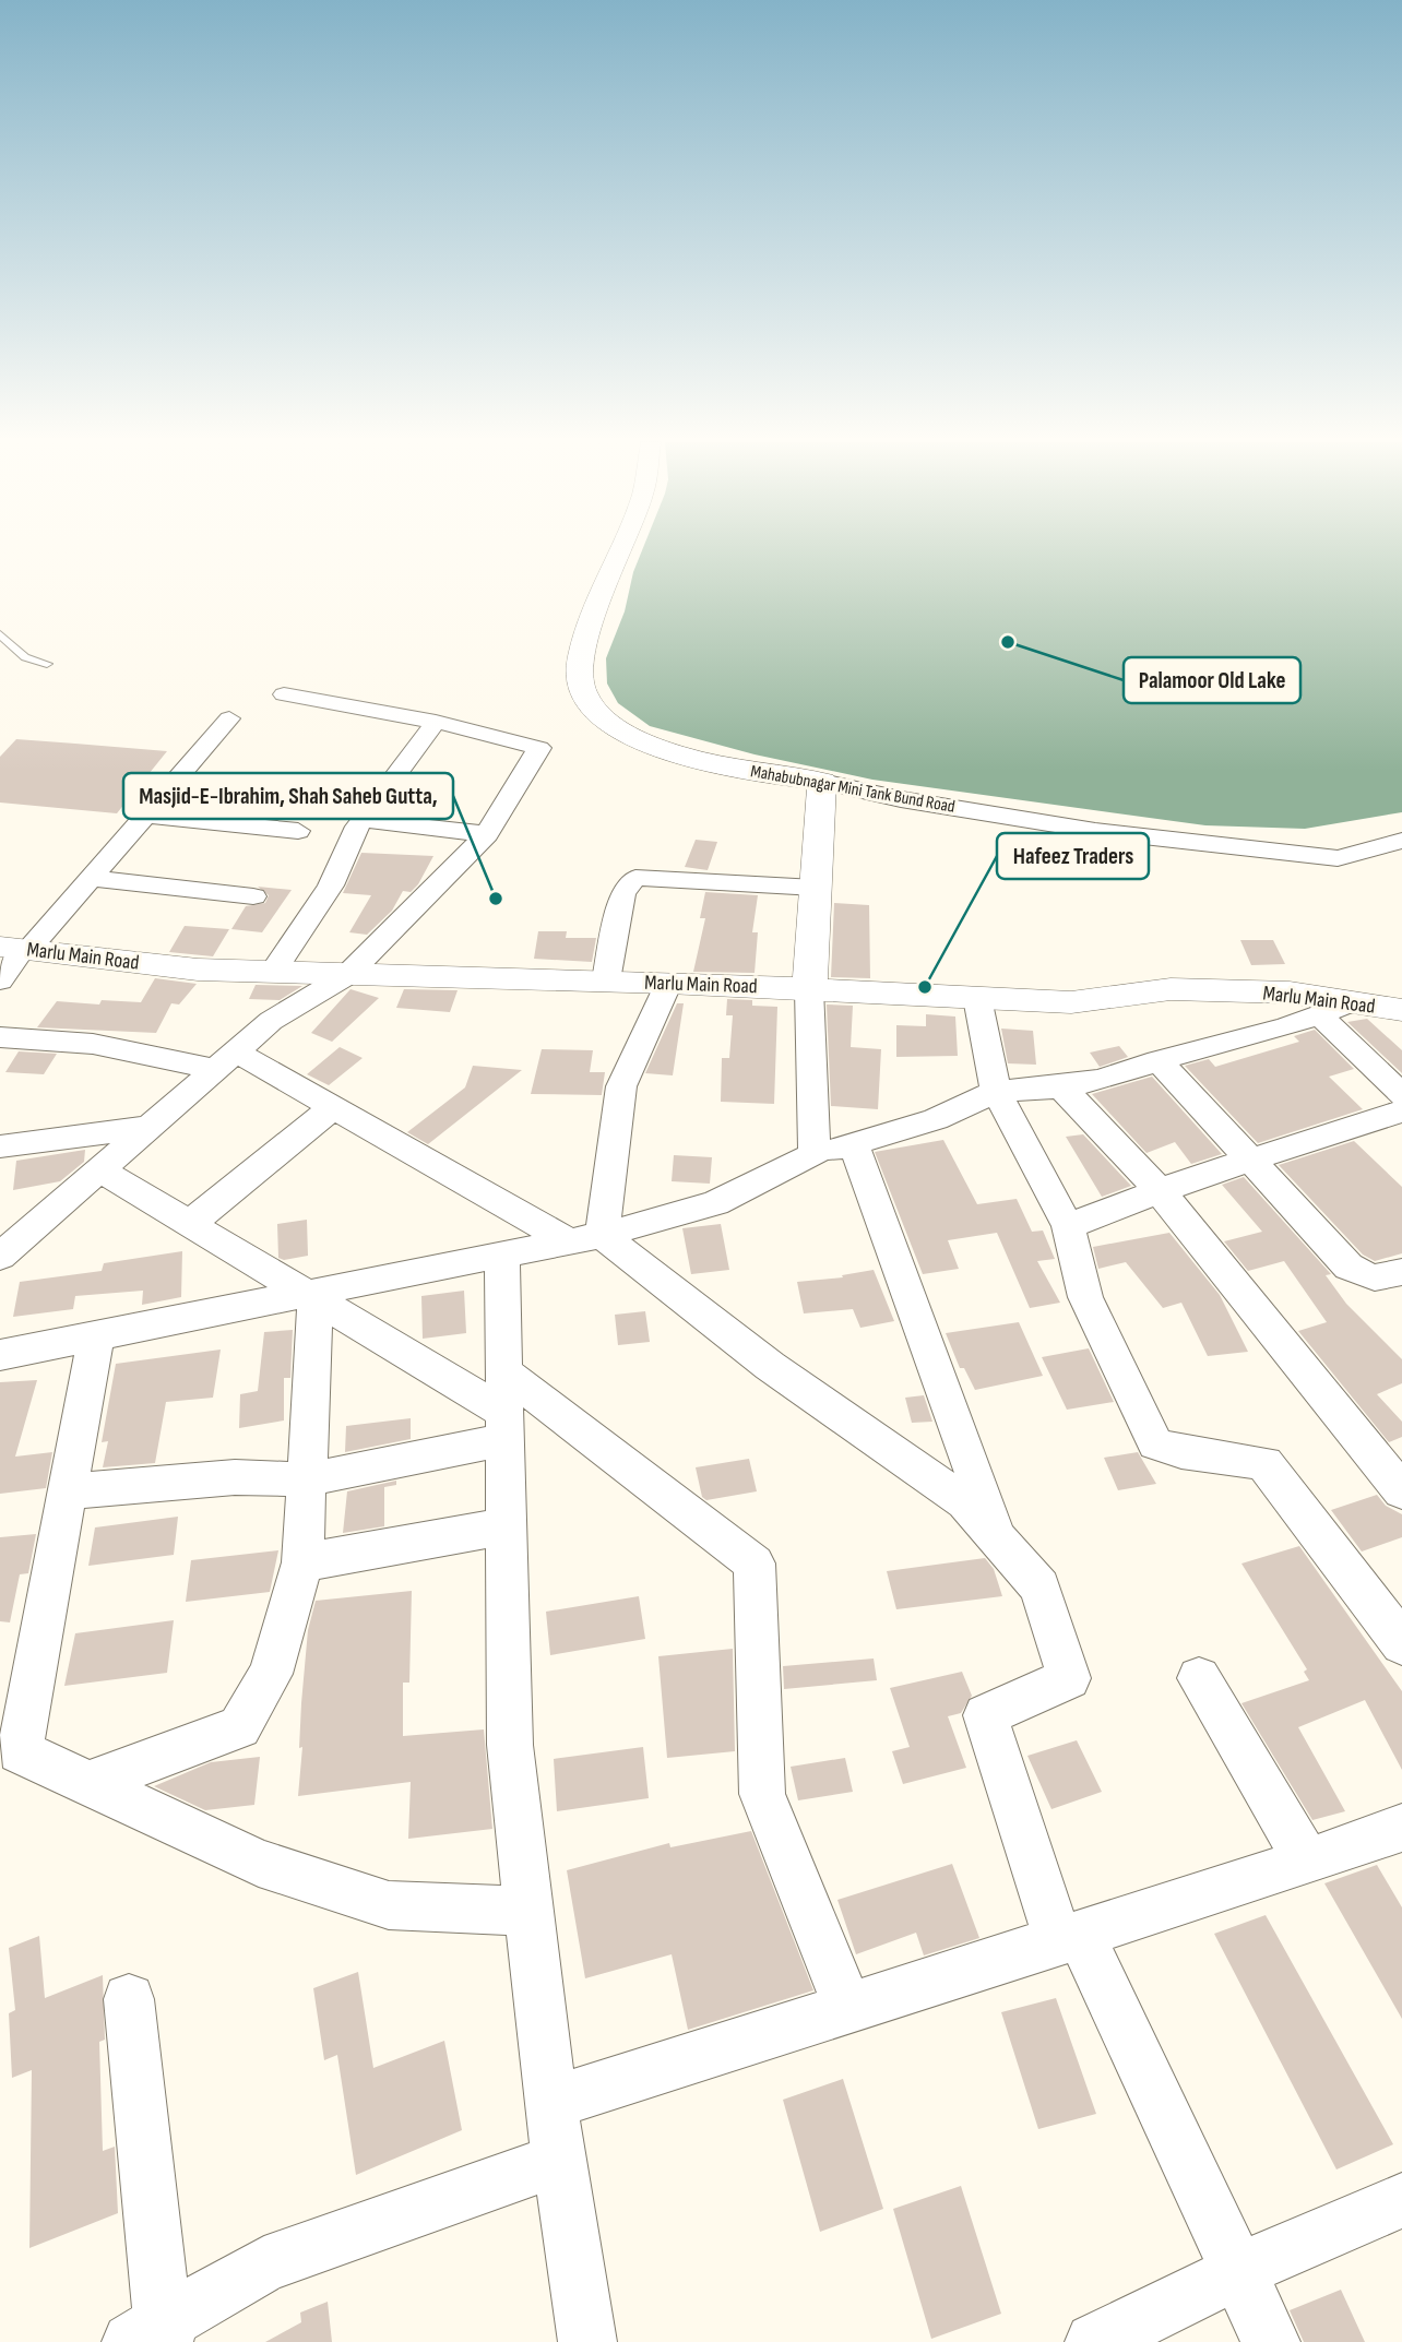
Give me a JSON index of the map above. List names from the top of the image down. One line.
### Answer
{"streets":{"street":["Mahabubnagar Mini Tank Bund Road","Marlu Main Road"]},"places":["Palamoor Old Lake","Masjid-E-Ibrahim, Shah Saheb Gutta,","Hafeez Traders"]}
